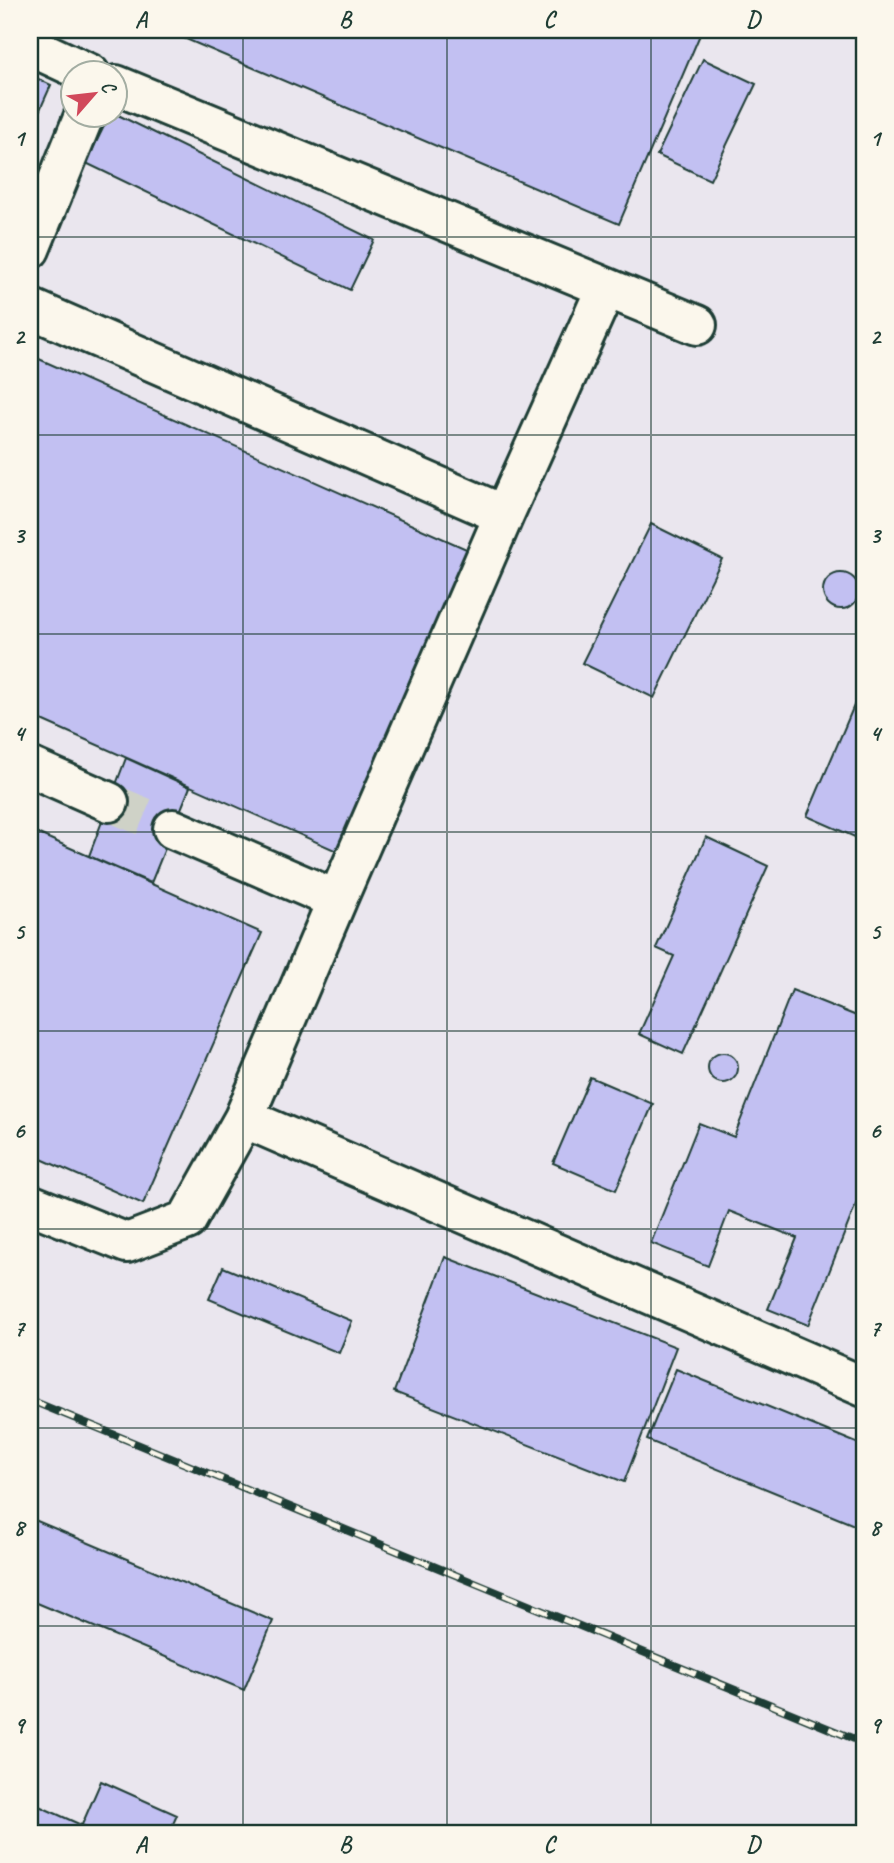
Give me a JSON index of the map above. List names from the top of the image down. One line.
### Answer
{"north":"top right","grid":{"columns":["A","B","C","D"],"rows":["1","2","3","4","5","6","7","8","9"]}}
